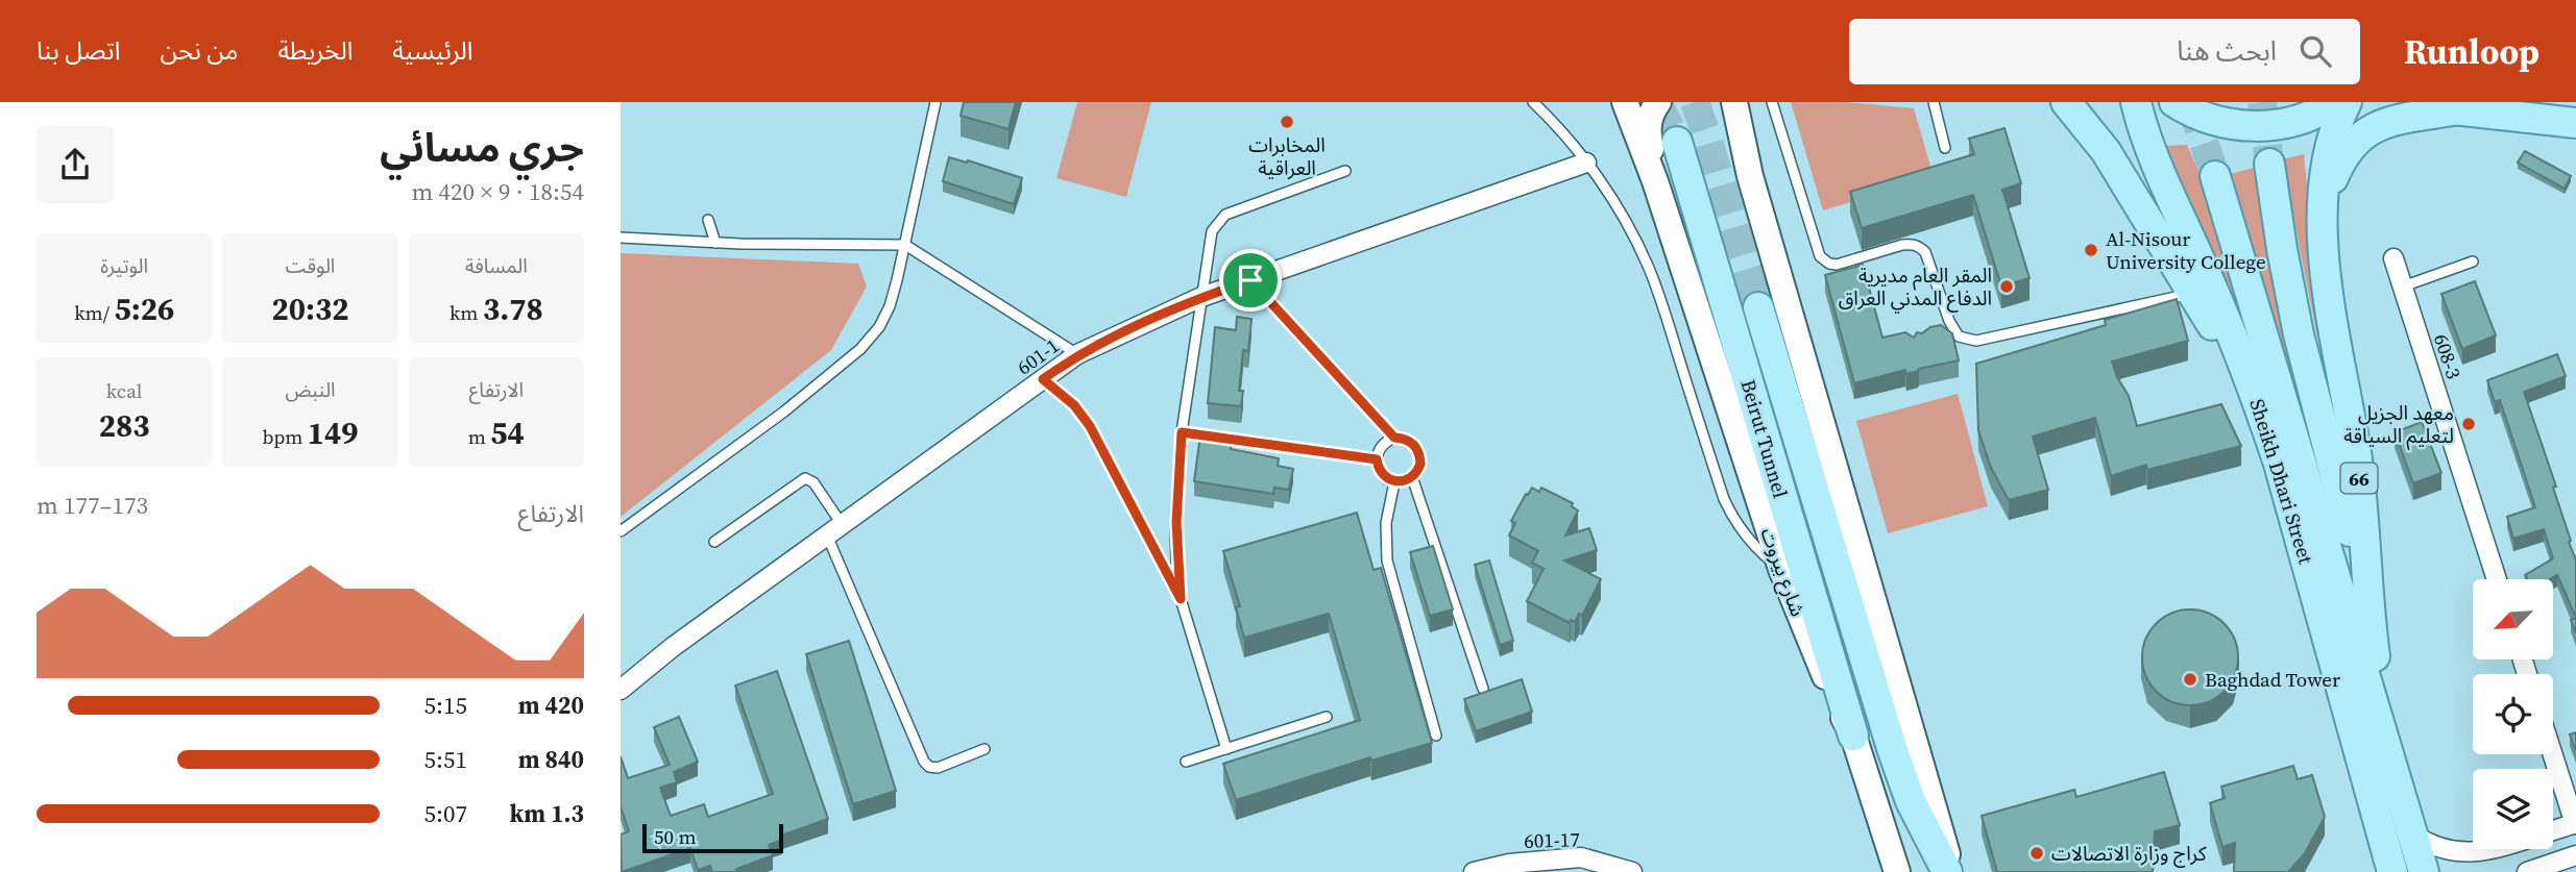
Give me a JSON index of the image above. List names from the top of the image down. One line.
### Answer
{"streets":{"main road":["Beirut Tunnel","66","Sheikh Dhari Street","شارع بيروت"],"street":["601-1","608-3","601-17"]},"crossings":[["Beirut Tunnel","شارع بيروت"]],"places":["المخابرات العراقية","Al-Nisour University College","المقر العام مديرية الدفاع المدني العراق","معهد الجزيل لتعليم السياقة","Baghdad Tower","كراج وزارة الاتصالات"],"scale_bar":"50 m","north":"bottom left","page":{"header":"Runloop","search":"ابحث هنا","nav":["الرئيسية","الخريطة","من نحن","اتصل بنا"],"heading":["جري مسائي","18:54 · 9 × 420 m"],"stats":[["المسافة","3.78 km"],["الوقت","20:32"],["الوتيرة","5:26 /km"],["الارتفاع","54 m"],["النبض","149 bpm"],["kcal","283"]],"chart":["الارتفاع","173–177 m"],"list":[{"name":"420 m","note":"5:15"},{"name":"840 m","note":"5:51"},{"name":"1.3 km","note":"5:07"}],"scale":"50 m"}}
